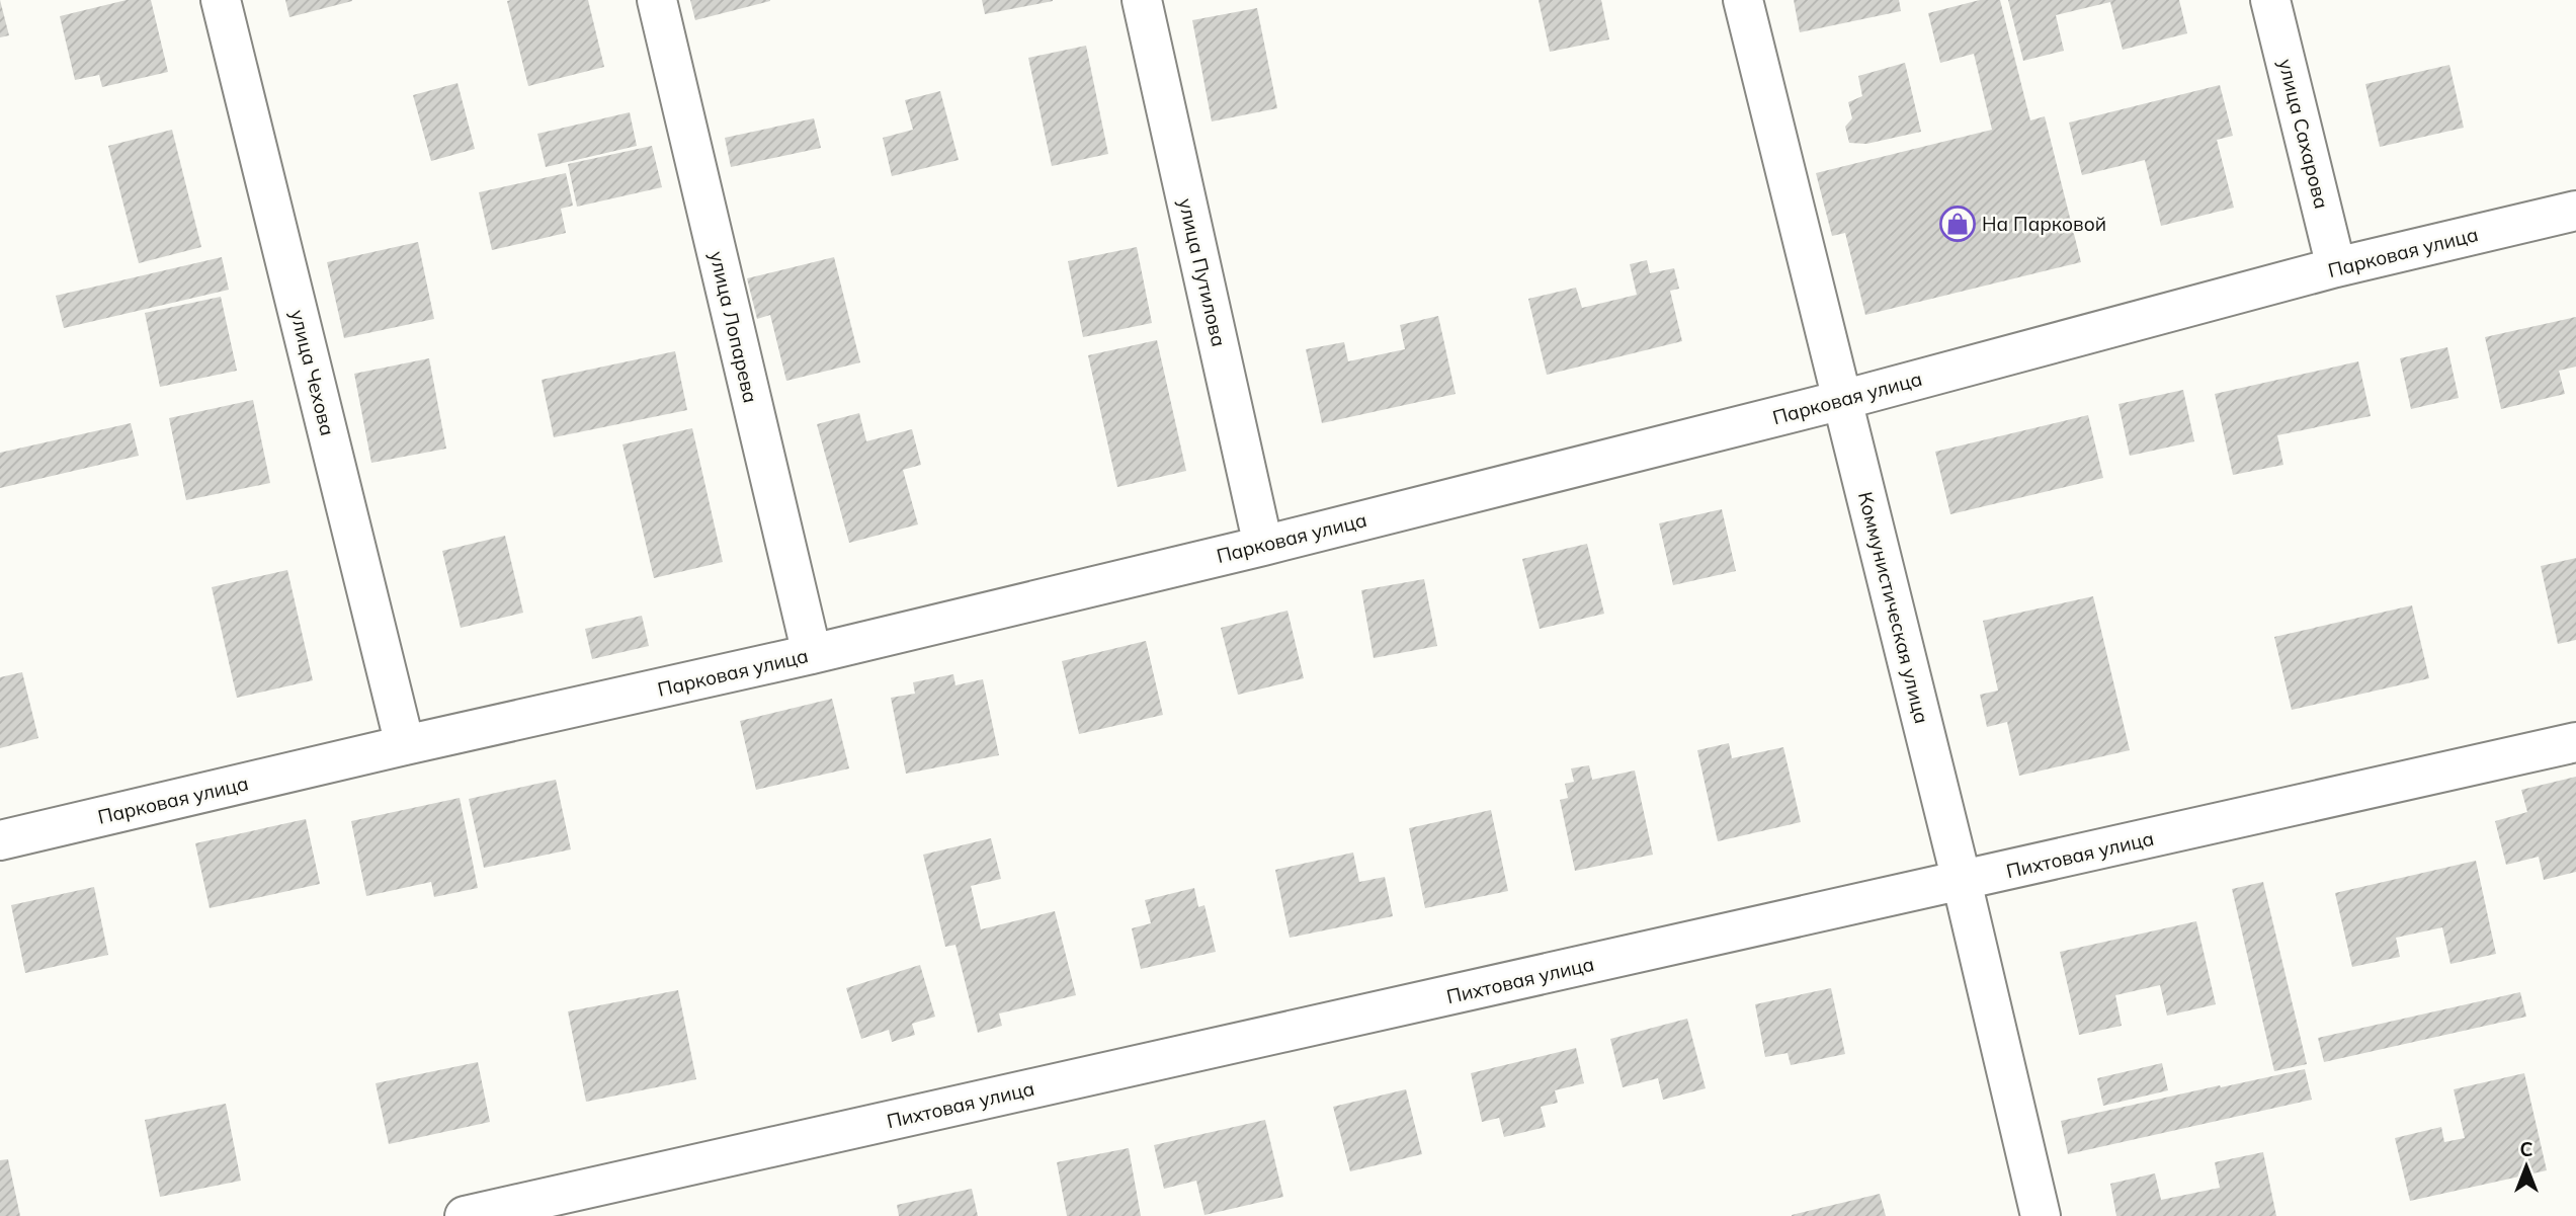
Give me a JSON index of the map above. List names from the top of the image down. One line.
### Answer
{"streets":{"street":["улица Сахарова","Парковая улица","улица Путилова","улица Лопарева","улица Чехова","Коммунистическая улица","Пихтовая улица"]},"crossings":[["улица Сахарова","Парковая улица"],["Парковая улица","улица Путилова"],["Парковая улица","улица Лопарева"],["Парковая улица","улица Чехова"],["Парковая улица","Коммунистическая улица"],["Коммунистическая улица","Пихтовая улица"]],"places":{"shop":["На Парковой"]},"north":"top"}
